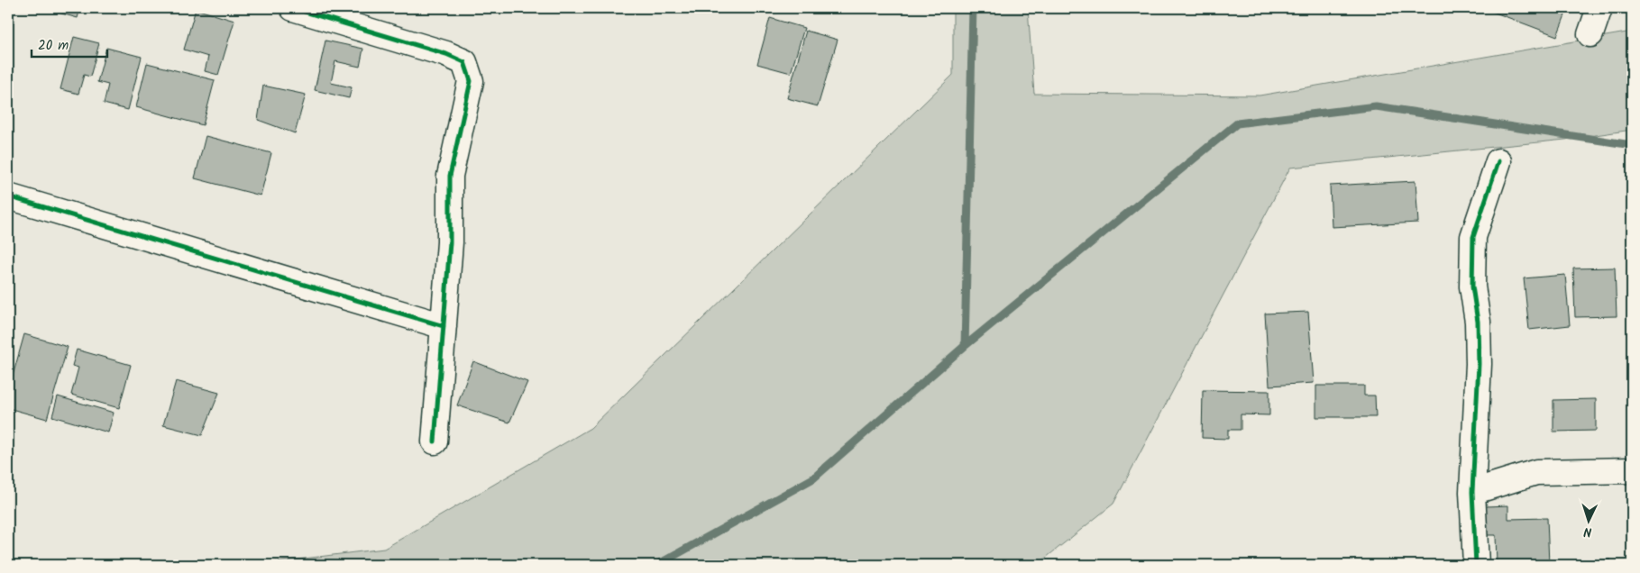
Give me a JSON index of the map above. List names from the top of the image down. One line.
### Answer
{"scale_bar":"20 m","north":"bottom"}
